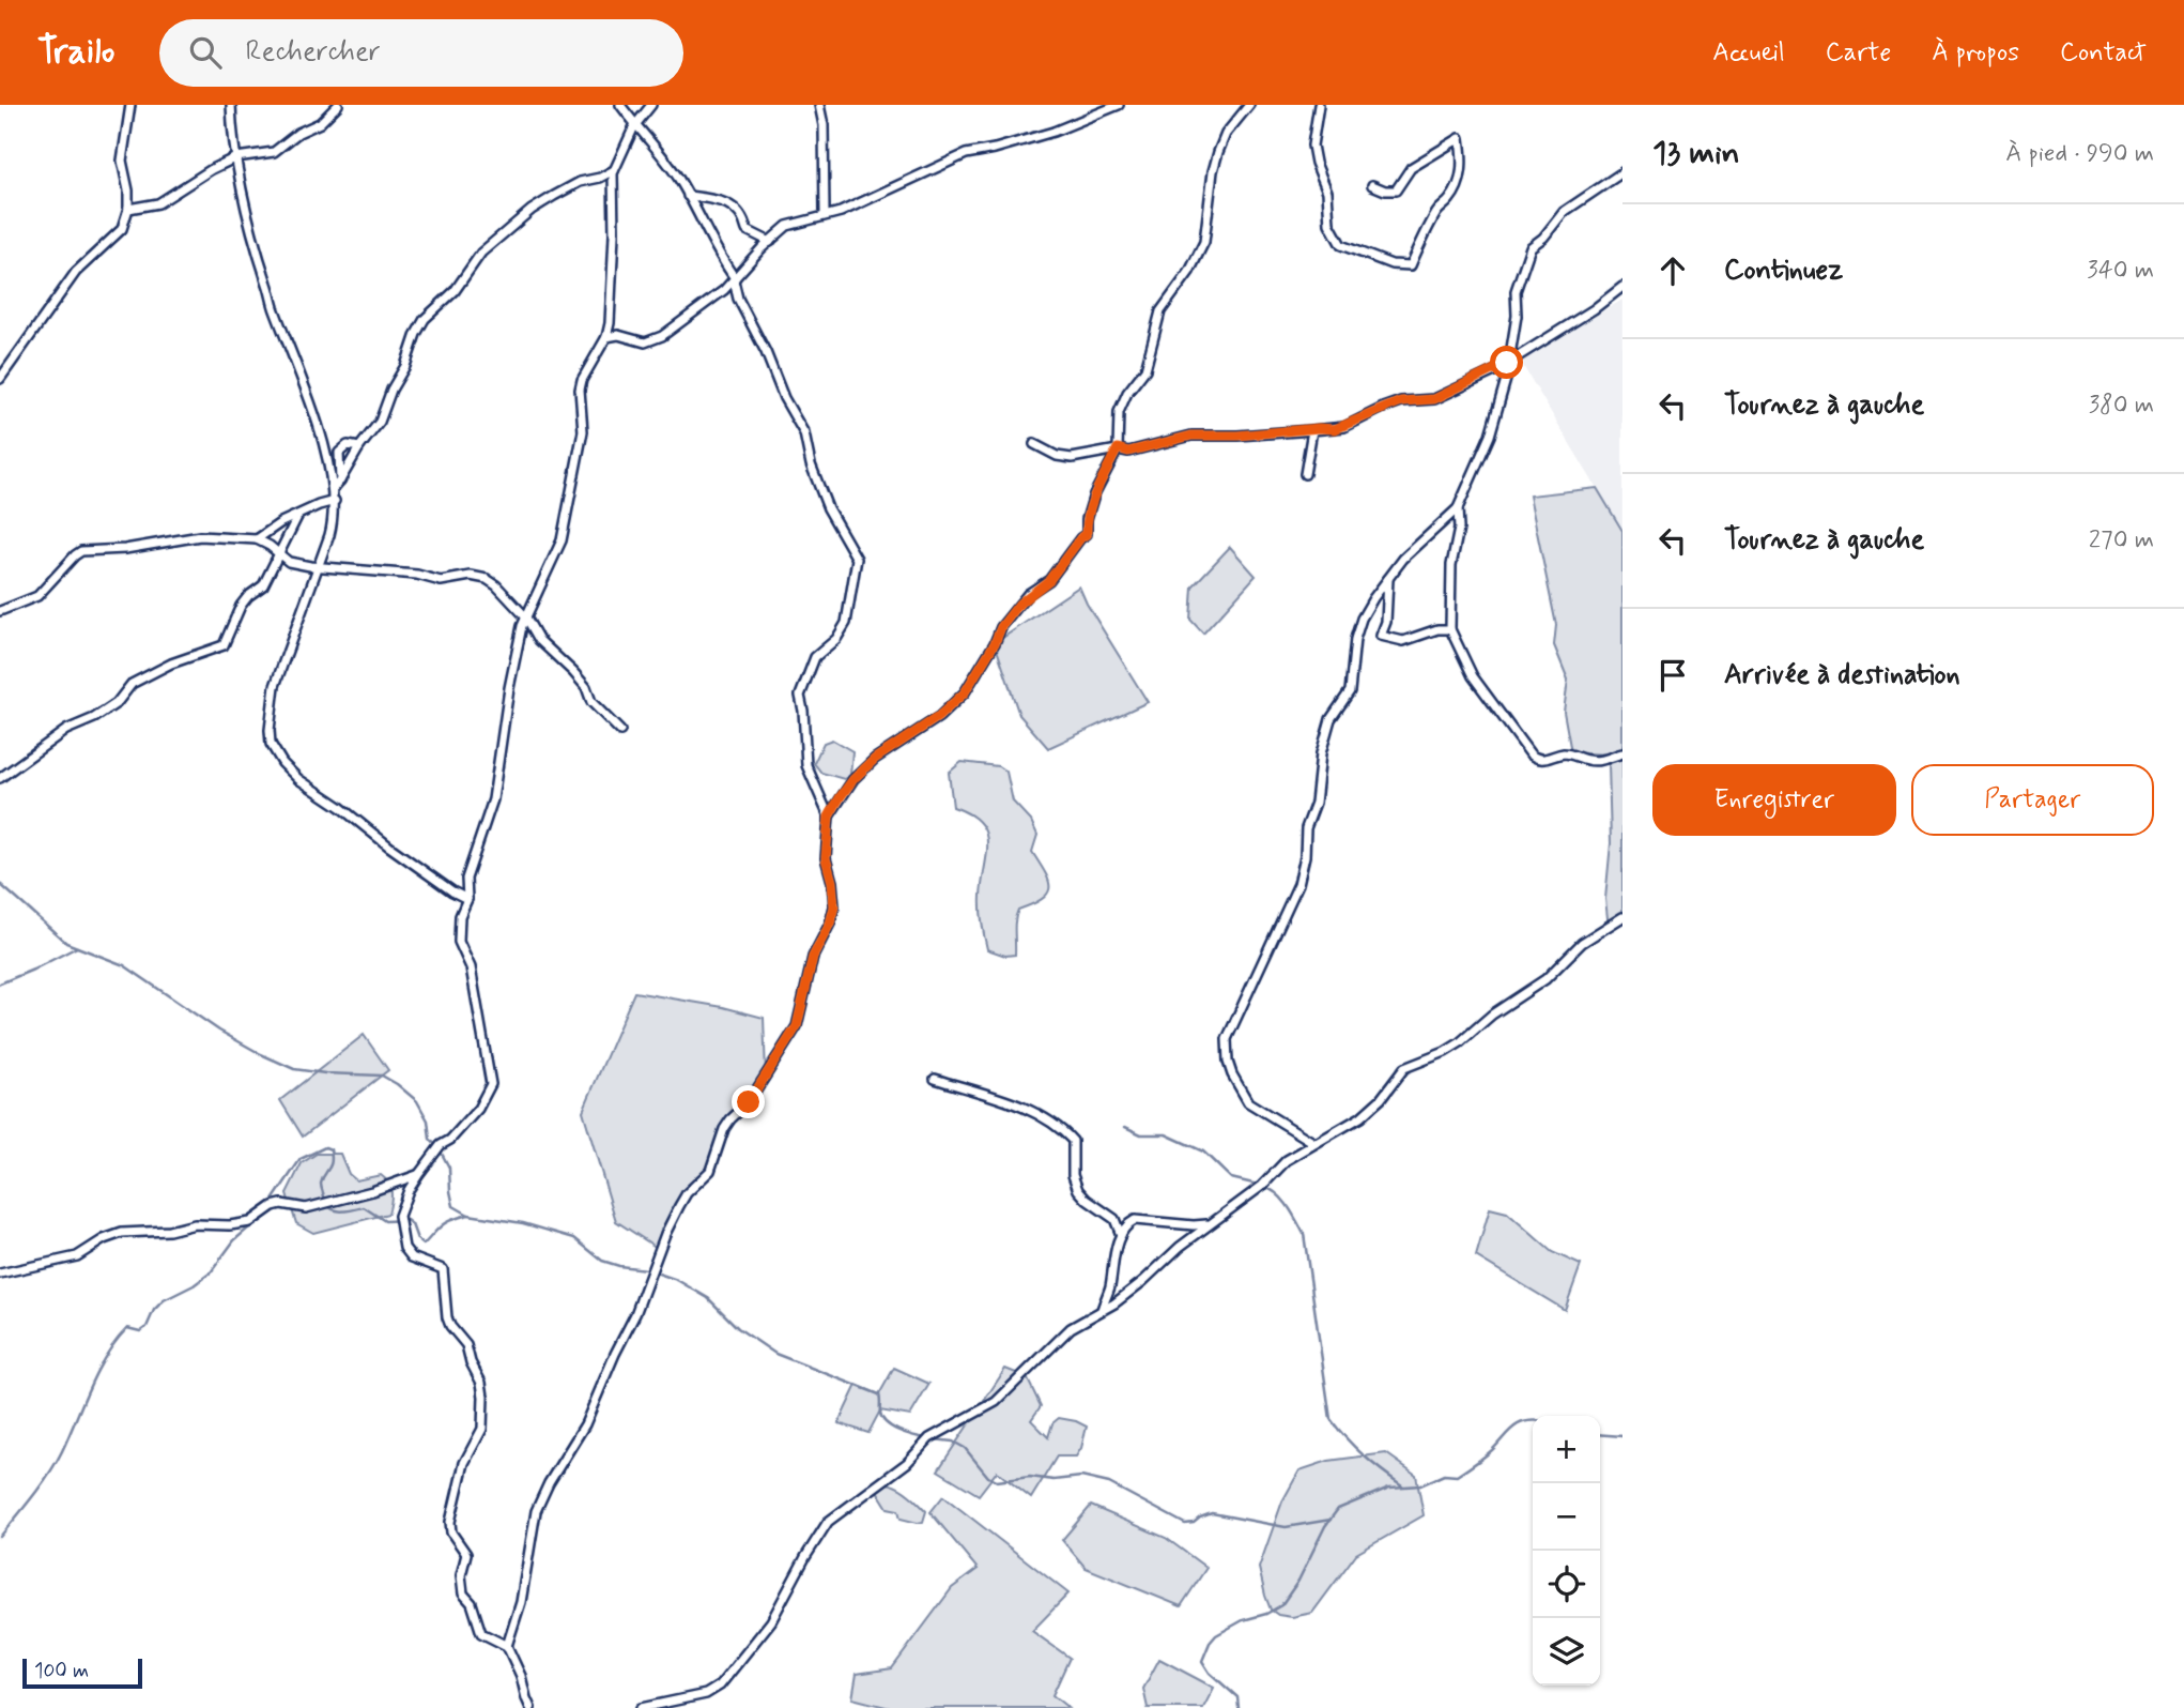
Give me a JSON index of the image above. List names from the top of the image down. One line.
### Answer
{"scale_bar":"100 m","page":{"header":"Trailo","search":"Rechercher","nav":["Accueil","Carte","À propos","Contact"],"heading":["13 min","À pied · 990 m"],"list":[["Continuez","340 m"],["Tournez à gauche","380 m"],["Tournez à gauche","270 m"],"Arrivée à destination"],"buttons":["Enregistrer","Partager"],"map_buttons":["+","−"],"scale":"100 m"}}
